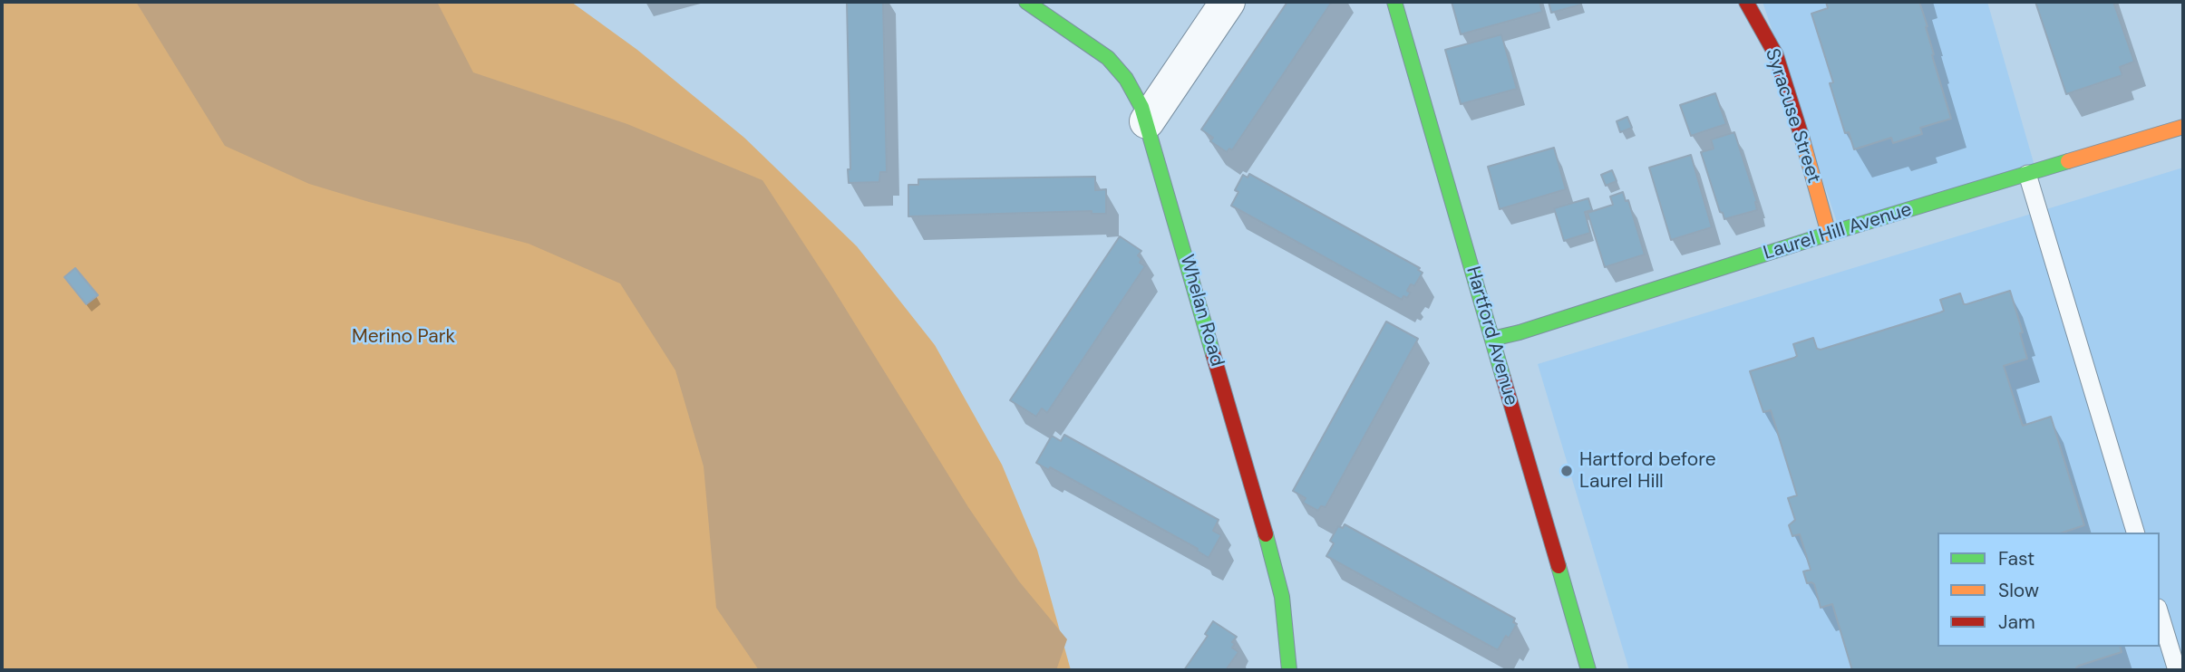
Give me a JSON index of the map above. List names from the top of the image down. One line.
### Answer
{"streets":{"street":["Syracuse Street","Laurel Hill Avenue","Whelan Road","Hartford Avenue"]},"crossings":[["Syracuse Street","Laurel Hill Avenue"],["Laurel Hill Avenue","Hartford Avenue"]],"parks":["Merino Park"],"places":["Hartford before Laurel Hill"],"legend":["Fast","Slow","Jam"]}
